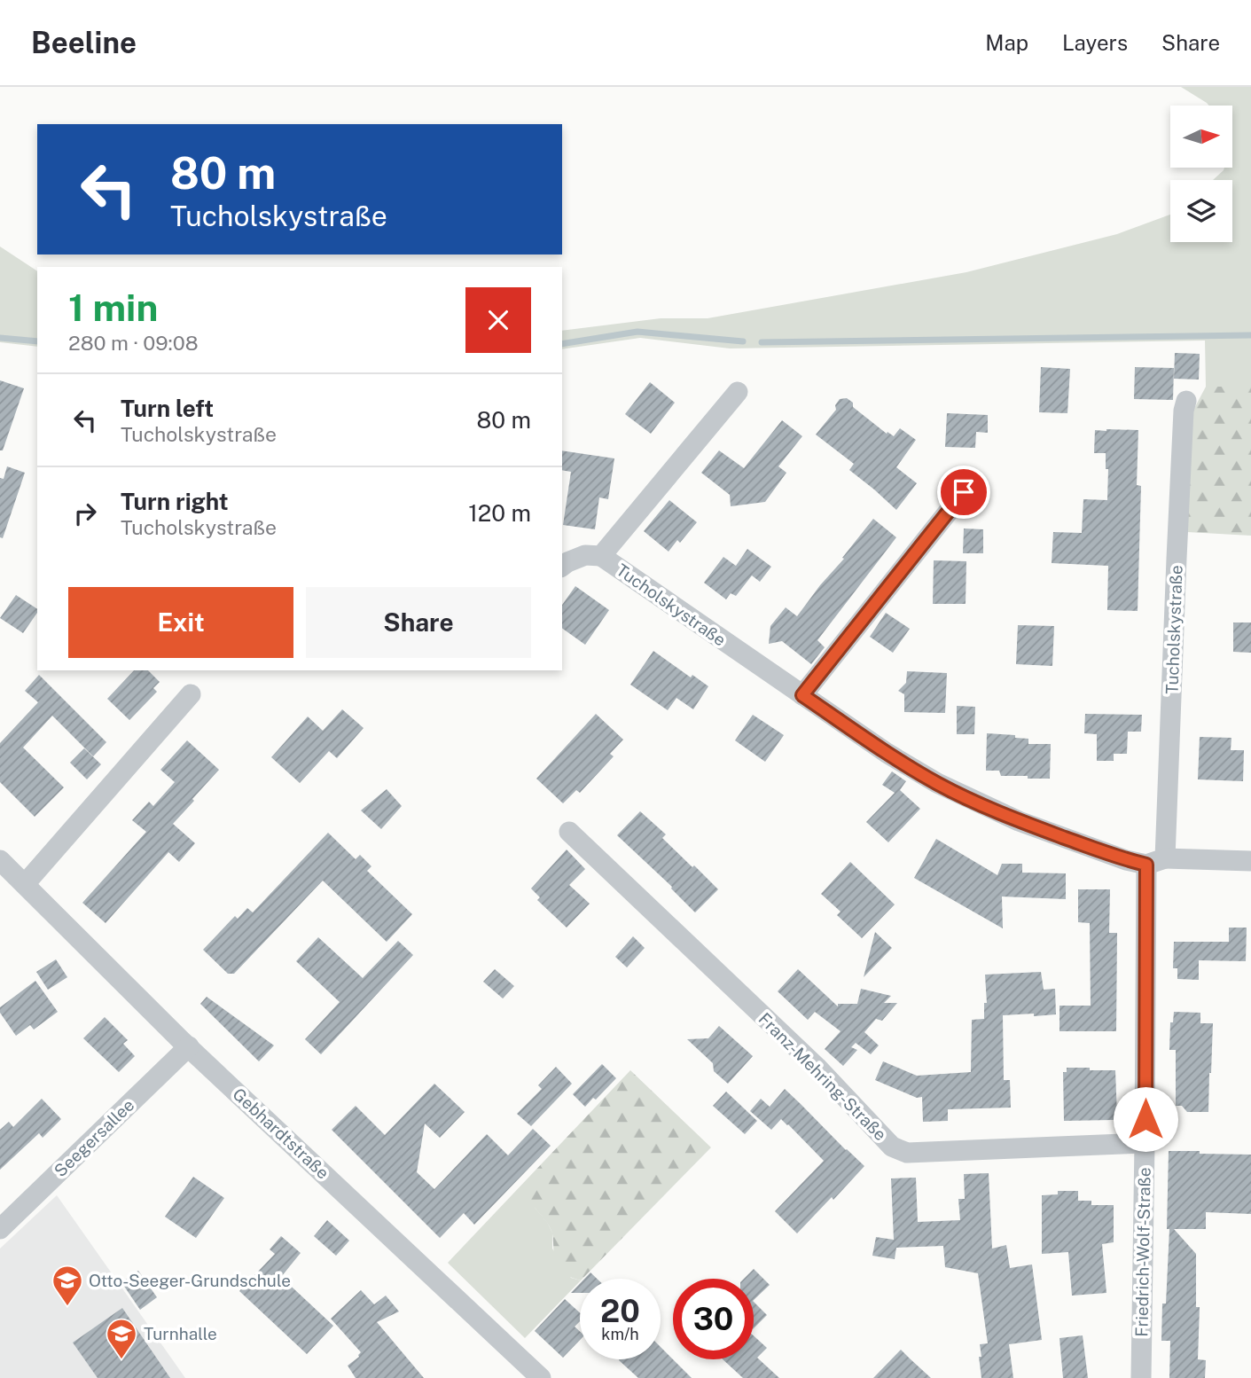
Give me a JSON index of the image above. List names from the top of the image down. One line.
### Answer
{"streets":{"street":["Tucholskystraße","Franz-Mehring-Straße","Gebhardtstraße","Seegersallee","Friedrich-Wolf-Straße"]},"crossings":[["Tucholskystraße","Friedrich-Wolf-Straße"],["Franz-Mehring-Straße","Friedrich-Wolf-Straße"],["Gebhardtstraße","Seegersallee"]],"places":{"school or university":["Otto-Seeger-Grundschule","Turnhalle"]},"north":"right","page":{"header":"Beeline","nav":["Map","Layers","Share"],"turn":["80 m","Tucholskystraße"],"heading":["1 min","280 m · 09:08"],"list":[{"name":"Turn left","note":"Tucholskystraße","value":"80 m"},{"name":"Turn right","note":"Tucholskystraße","value":"120 m"}],"buttons":["Exit","Share"],"speed":"20 km/h","limit":"30"}}
